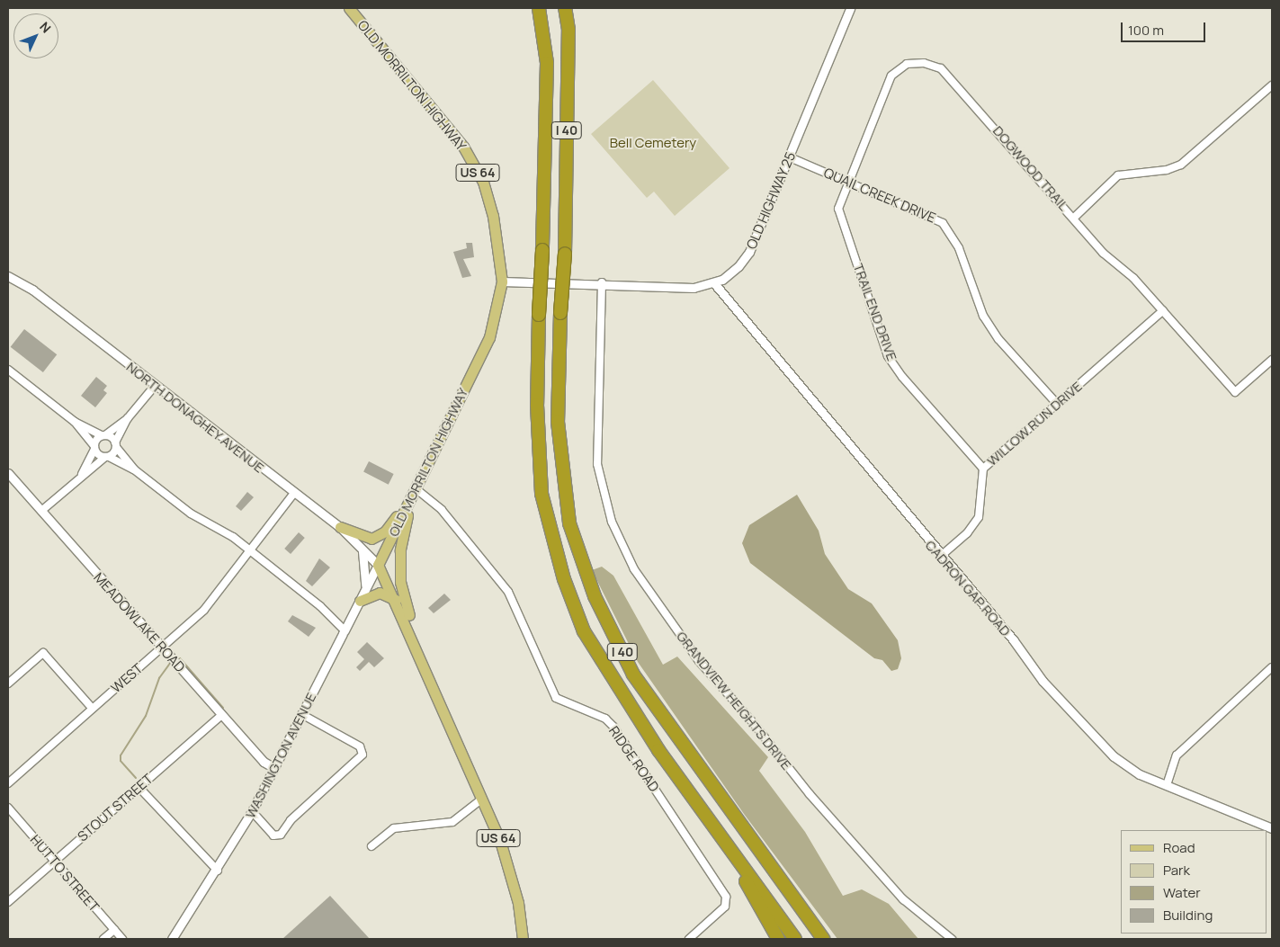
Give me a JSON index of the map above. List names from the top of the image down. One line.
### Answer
{"streets":{"highway":["I 40"],"main road":["OLD MORRILTON HIGHWAY","US 64"],"street":["DOGWOOD TRAIL","QUAIL CREEK DRIVE","OLD HIGHWAY 25","TRAIL END DRIVE","NORTH DONAGHEY AVENUE","WILLOW RUN DRIVE","CADRON GAP ROAD","MEADOWLAKE ROAD","WEST","GRANDVIEW HEIGHTS DRIVE","WASHINGTON AVENUE","RIDGE ROAD","STOUT STREET","HUTTO STREET"]},"crossings":[["OLD MORRILTON HIGHWAY","US 64"],["OLD MORRILTON HIGHWAY","OLD HIGHWAY 25"],["OLD MORRILTON HIGHWAY","NORTH DONAGHEY AVENUE"],["OLD MORRILTON HIGHWAY","WASHINGTON AVENUE"],["OLD MORRILTON HIGHWAY","RIDGE ROAD"],["DOGWOOD TRAIL","QUAIL CREEK DRIVE"],["DOGWOOD TRAIL","TRAIL END DRIVE"],["DOGWOOD TRAIL","WILLOW RUN DRIVE"],["US 64","NORTH DONAGHEY AVENUE"],["US 64","WASHINGTON AVENUE"],["QUAIL CREEK DRIVE","OLD HIGHWAY 25"],["QUAIL CREEK DRIVE","TRAIL END DRIVE"],["QUAIL CREEK DRIVE","WILLOW RUN DRIVE"],["OLD HIGHWAY 25","CADRON GAP ROAD"],["OLD HIGHWAY 25","GRANDVIEW HEIGHTS DRIVE"],["TRAIL END DRIVE","WILLOW RUN DRIVE"],["NORTH DONAGHEY AVENUE","WEST"],["NORTH DONAGHEY AVENUE","WASHINGTON AVENUE"],["WILLOW RUN DRIVE","CADRON GAP ROAD"],["MEADOWLAKE ROAD","WEST"],["MEADOWLAKE ROAD","WASHINGTON AVENUE"],["MEADOWLAKE ROAD","STOUT STREET"],["STOUT STREET","HUTTO STREET"]],"parks":["Bell Cemetery"],"legend":["Road","Park","Water","Building"],"scale_bar":"100 m","north":"top right"}
